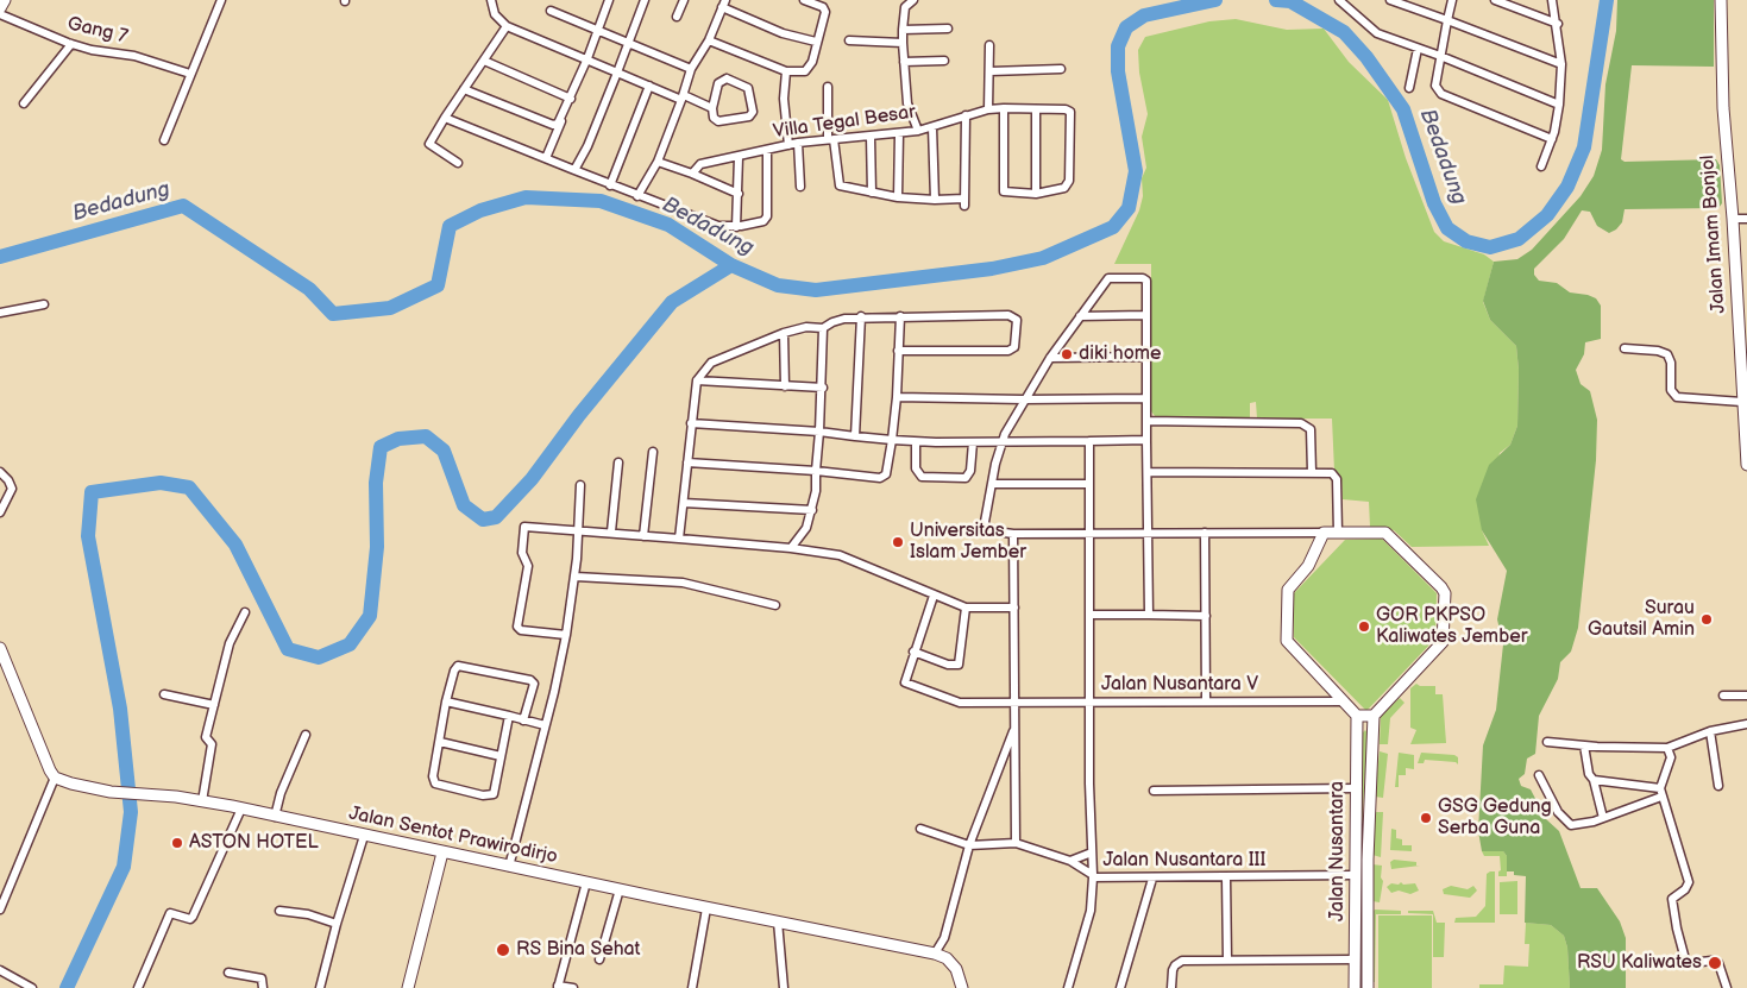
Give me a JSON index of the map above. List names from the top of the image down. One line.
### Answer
{"streets":{"street":["Gang 7","Villa Tegal Besar","Jalan Imam Bonjol","Jalan Nusantara V","Jalan Sentot Prawirodirjo","Jalan Nusantara","Jalan Nusantara III"]},"crossings":[["Jalan Nusantara V","Jalan Nusantara"],["Jalan Nusantara","Jalan Nusantara III"]],"water":["Bedadung"],"places":["diki home","Universitas Islam Jember","Surau Gautsil Amin","GOR PKPSO Kaliwates Jember","GSG Gedung Serba Guna","ASTON HOTEL","RS Bina Sehat","RSU Kaliwates"]}
